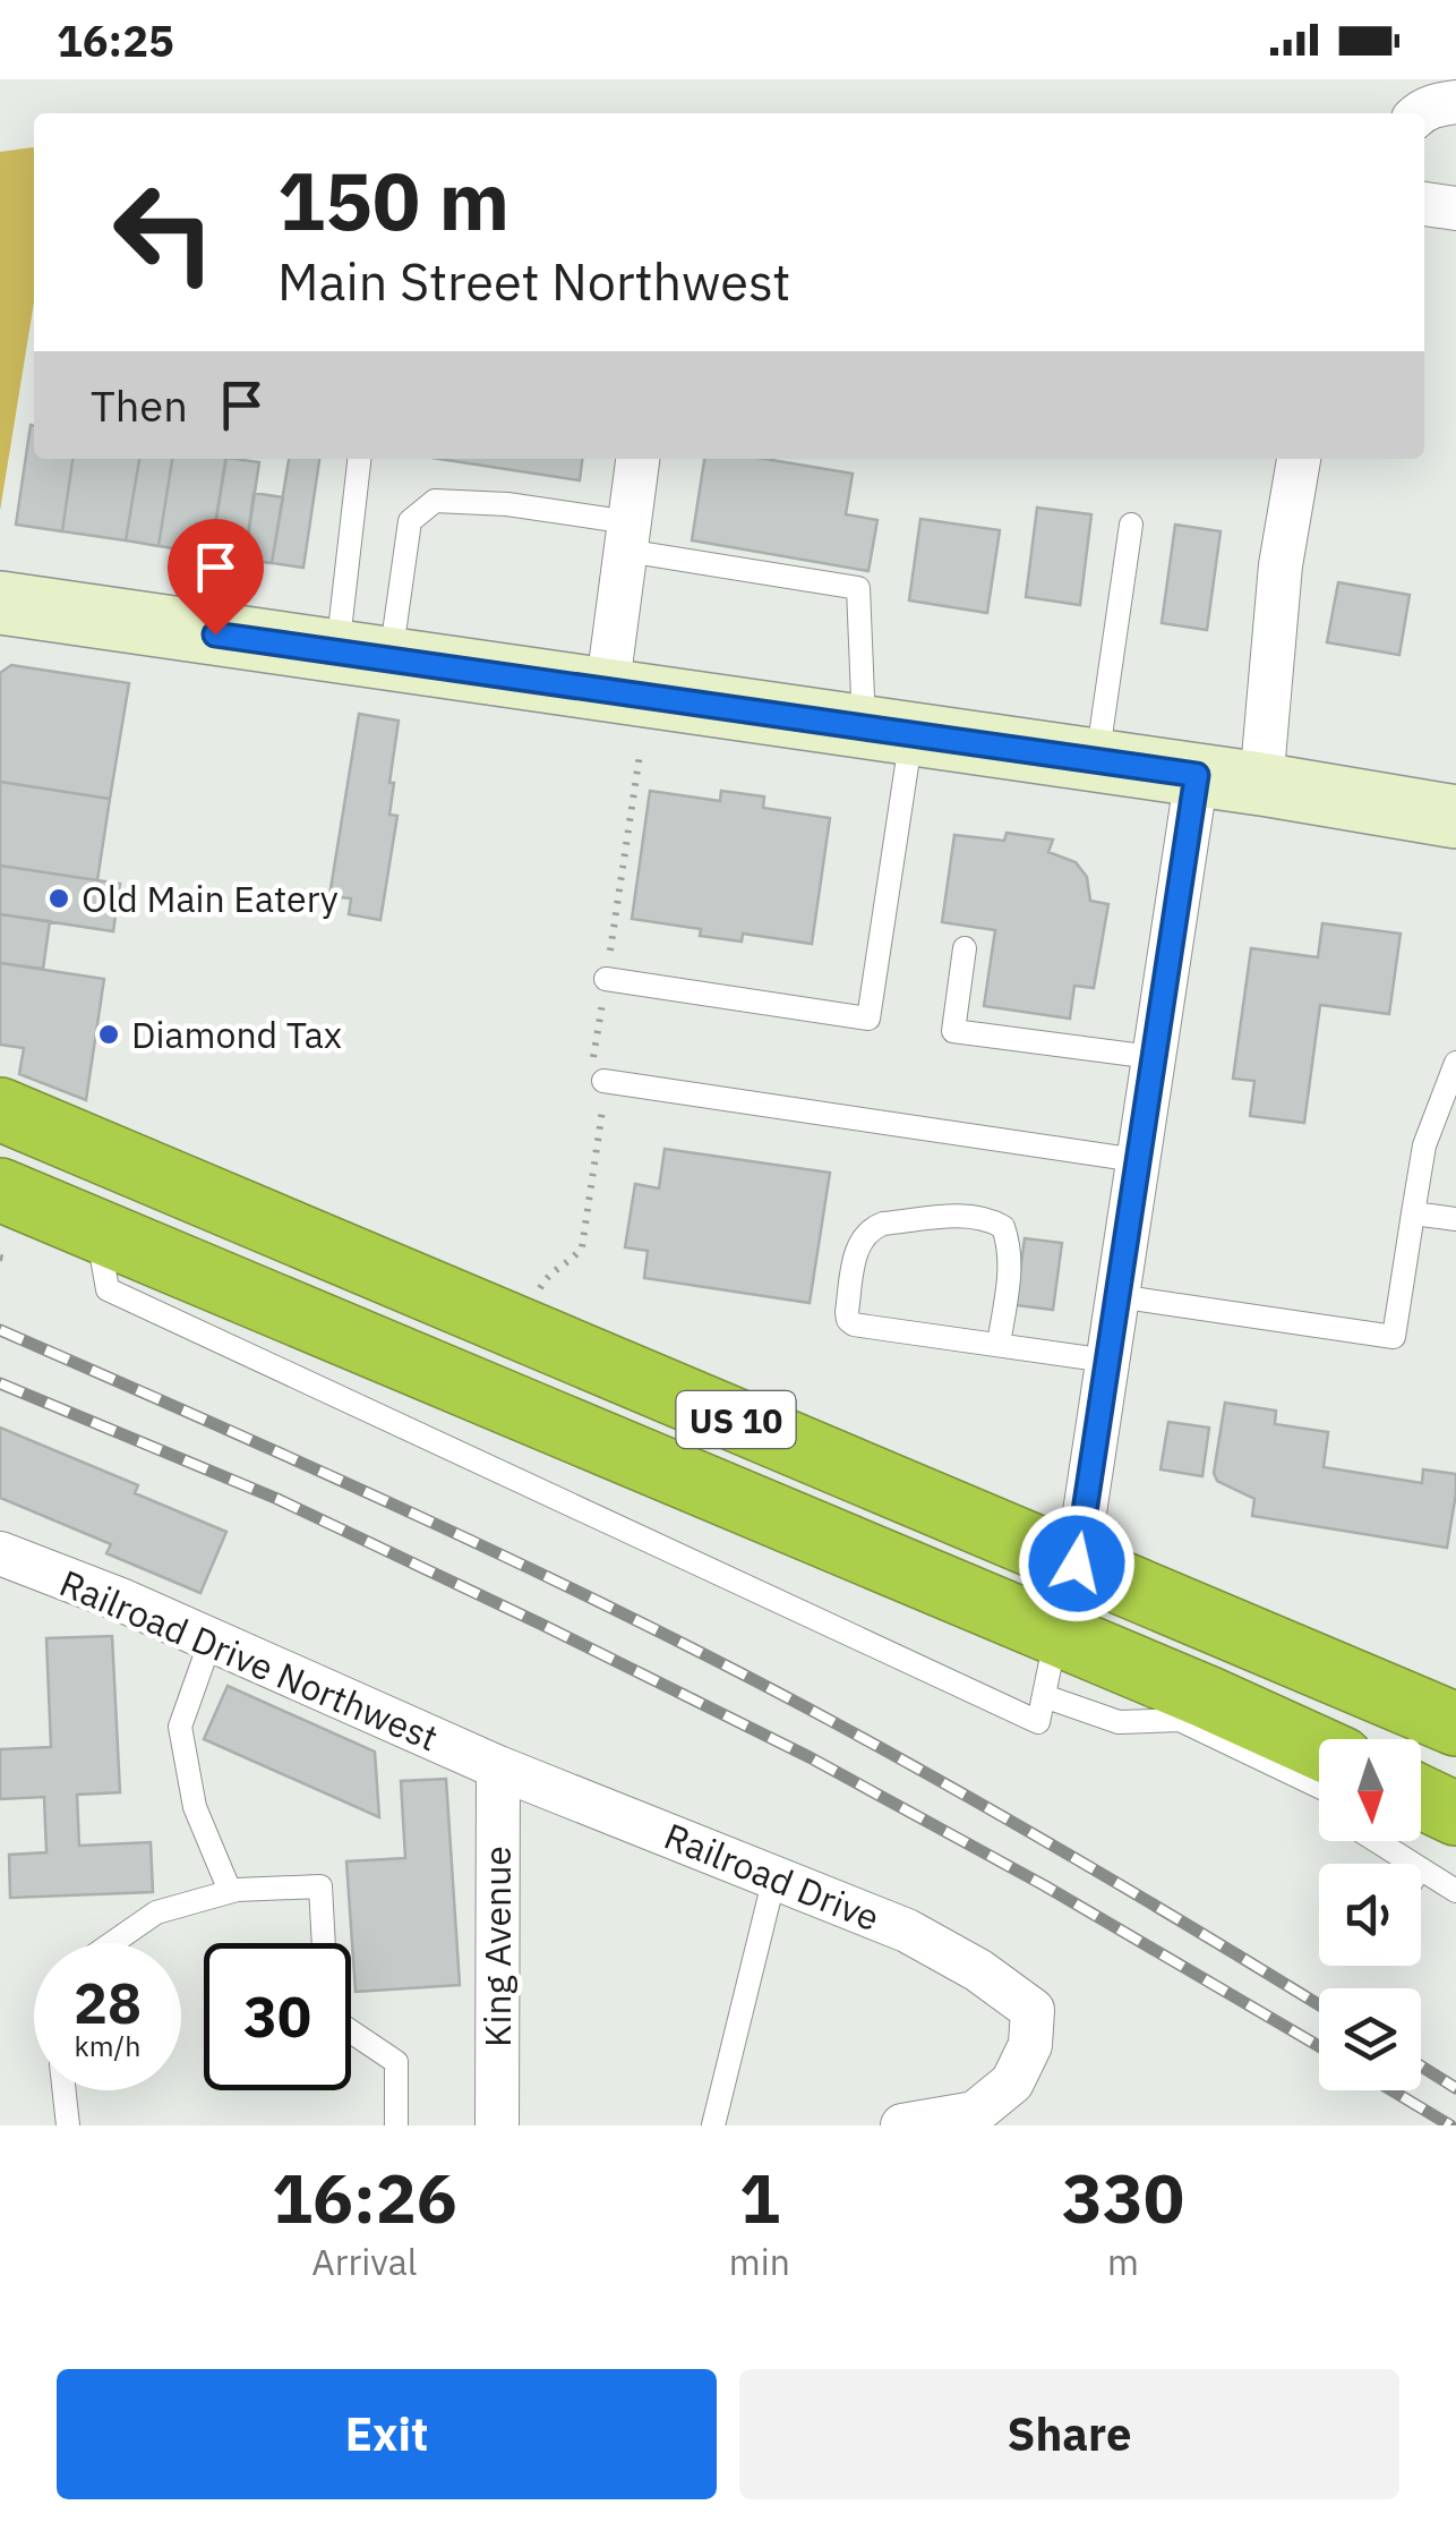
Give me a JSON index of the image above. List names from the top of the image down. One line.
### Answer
{"streets":{"highway":["US 10"],"street":["Railroad Drive Northwest","Railroad Drive","King Avenue"]},"crossings":[["Railroad Drive Northwest","Railroad Drive"],["Railroad Drive Northwest","King Avenue"],["Railroad Drive","King Avenue"]],"places":["Old Main Eatery","Diamond Tax"],"north":"bottom","page":{"status":"16:25","turn":["150 m","Main Street Northwest"],"then":"Then","speed":"28 km/h","limit":"30","eta":["16:26","Arrival","1","min","330","m"],"buttons":["Exit","Share"]}}
